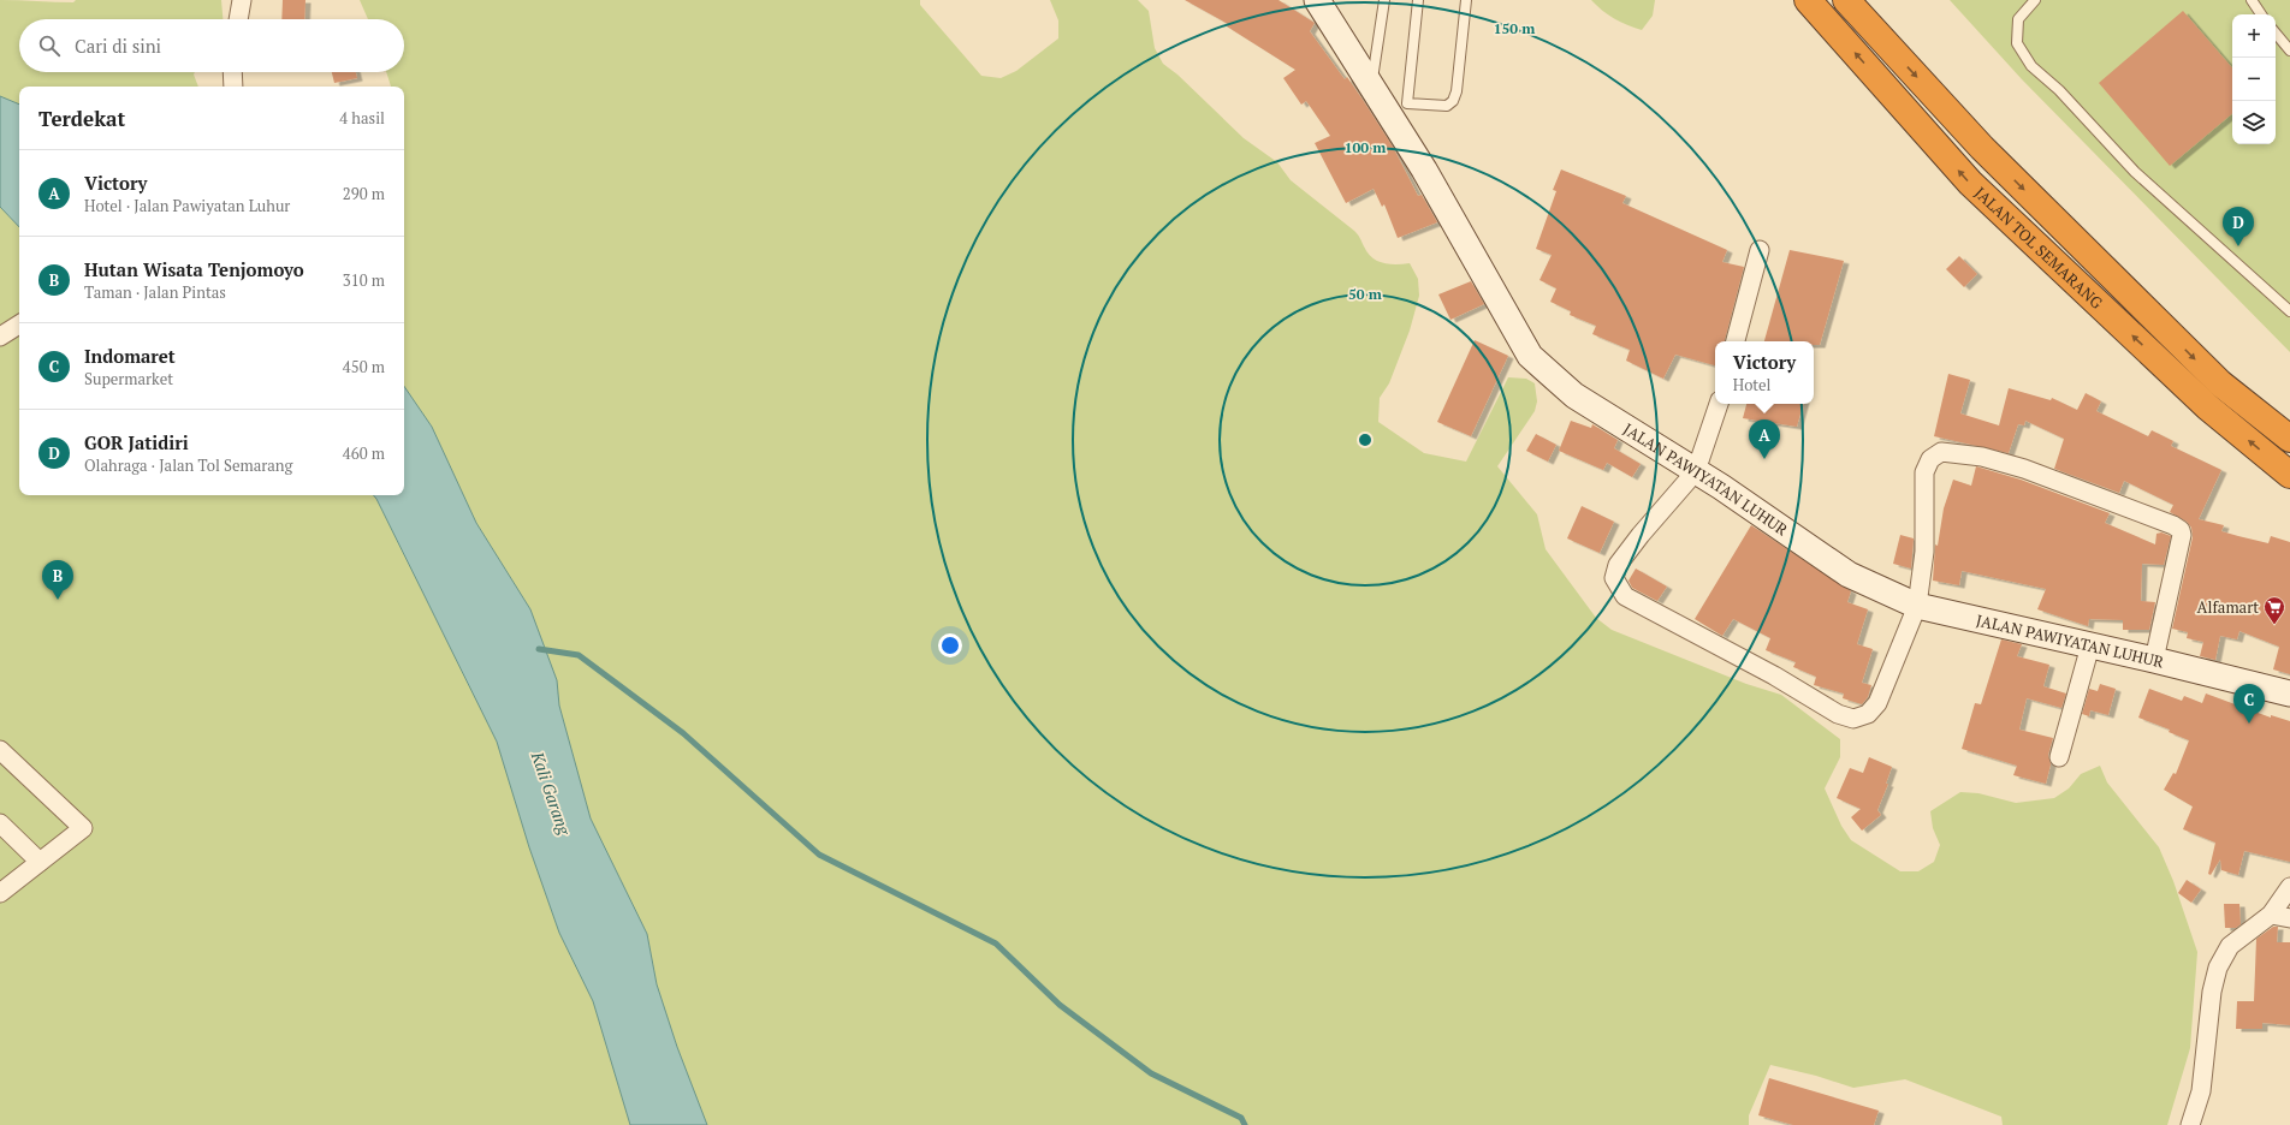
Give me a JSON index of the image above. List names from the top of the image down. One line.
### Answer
{"streets":{"highway":["JALAN TOL SEMARANG"],"main road":["JALAN PAWIYATAN LUHUR"]},"water":["Kali Garang"],"places":{"supermarket":["Alfamart"]},"page":{"map_buttons":["+","−"],"search":"Cari di sini","heading":["Terdekat","4 hasil"],"list":[{"mark":"A","name":"Victory","note":"Hotel · Jalan Pawiyatan Luhur","value":"290 m"},{"mark":"B","name":"Hutan Wisata Tenjomoyo","note":"Taman · Jalan Pintas","value":"310 m"},{"mark":"C","name":"Indomaret","note":"Supermarket","value":"450 m"},{"mark":"D","name":"GOR Jatidiri","note":"Olahraga · Jalan Tol Semarang","value":"460 m"}],"pins":["D","A","B","C"],"popup":["Victory","Hotel"]},"rings":["150 m","100 m","50 m"]}
